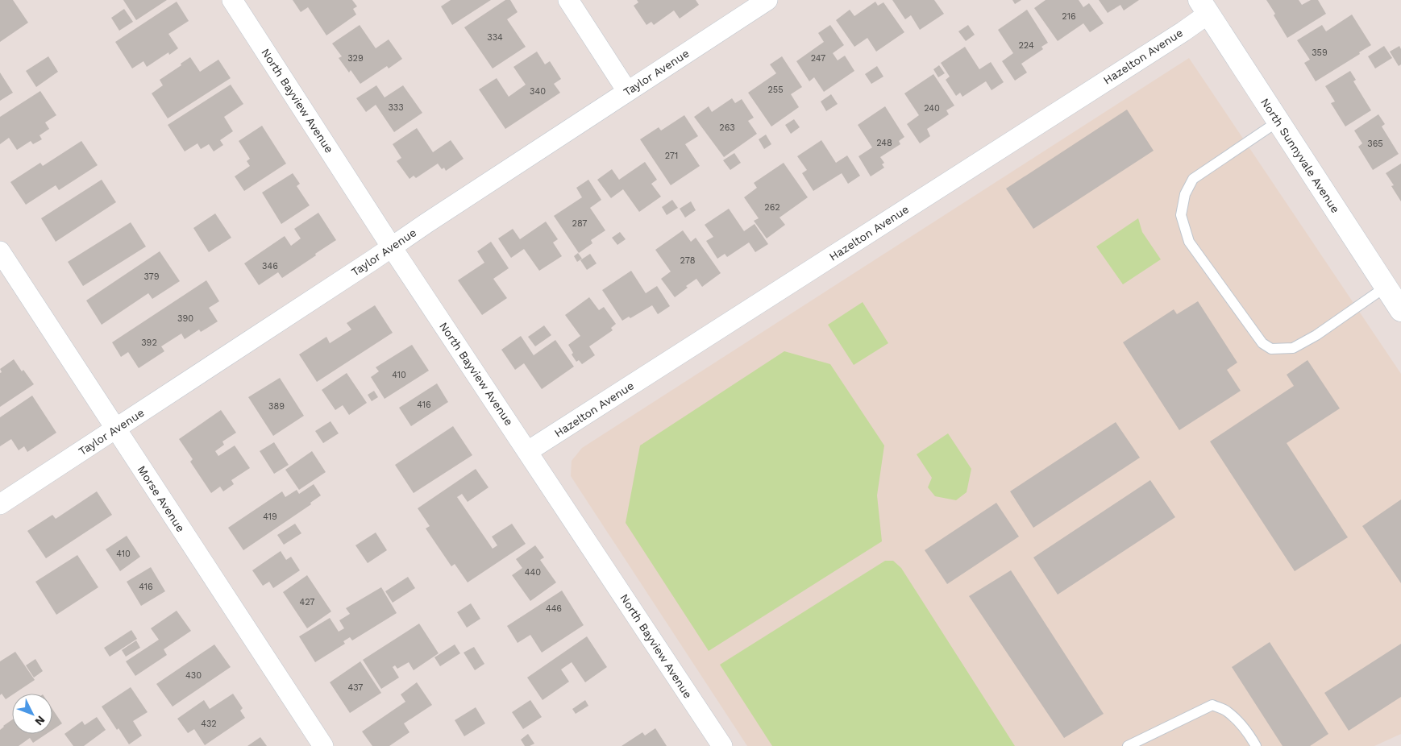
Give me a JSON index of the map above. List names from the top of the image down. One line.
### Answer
{"streets":{"street":["Hazelton Avenue","Taylor Avenue","North Bayview Avenue","North Sunnyvale Avenue","Morse Avenue"]},"crossings":[["Hazelton Avenue","North Bayview Avenue"],["Hazelton Avenue","North Sunnyvale Avenue"],["Taylor Avenue","North Bayview Avenue"],["Taylor Avenue","Morse Avenue"]],"house_numbers":["216","334","224","359","329","247","255","340","333","240","263","248","365","271","262","287","278","346","379","390","392","410","416","389","419","410","440","416","427","446","430","437","432"],"north":"bottom right"}
